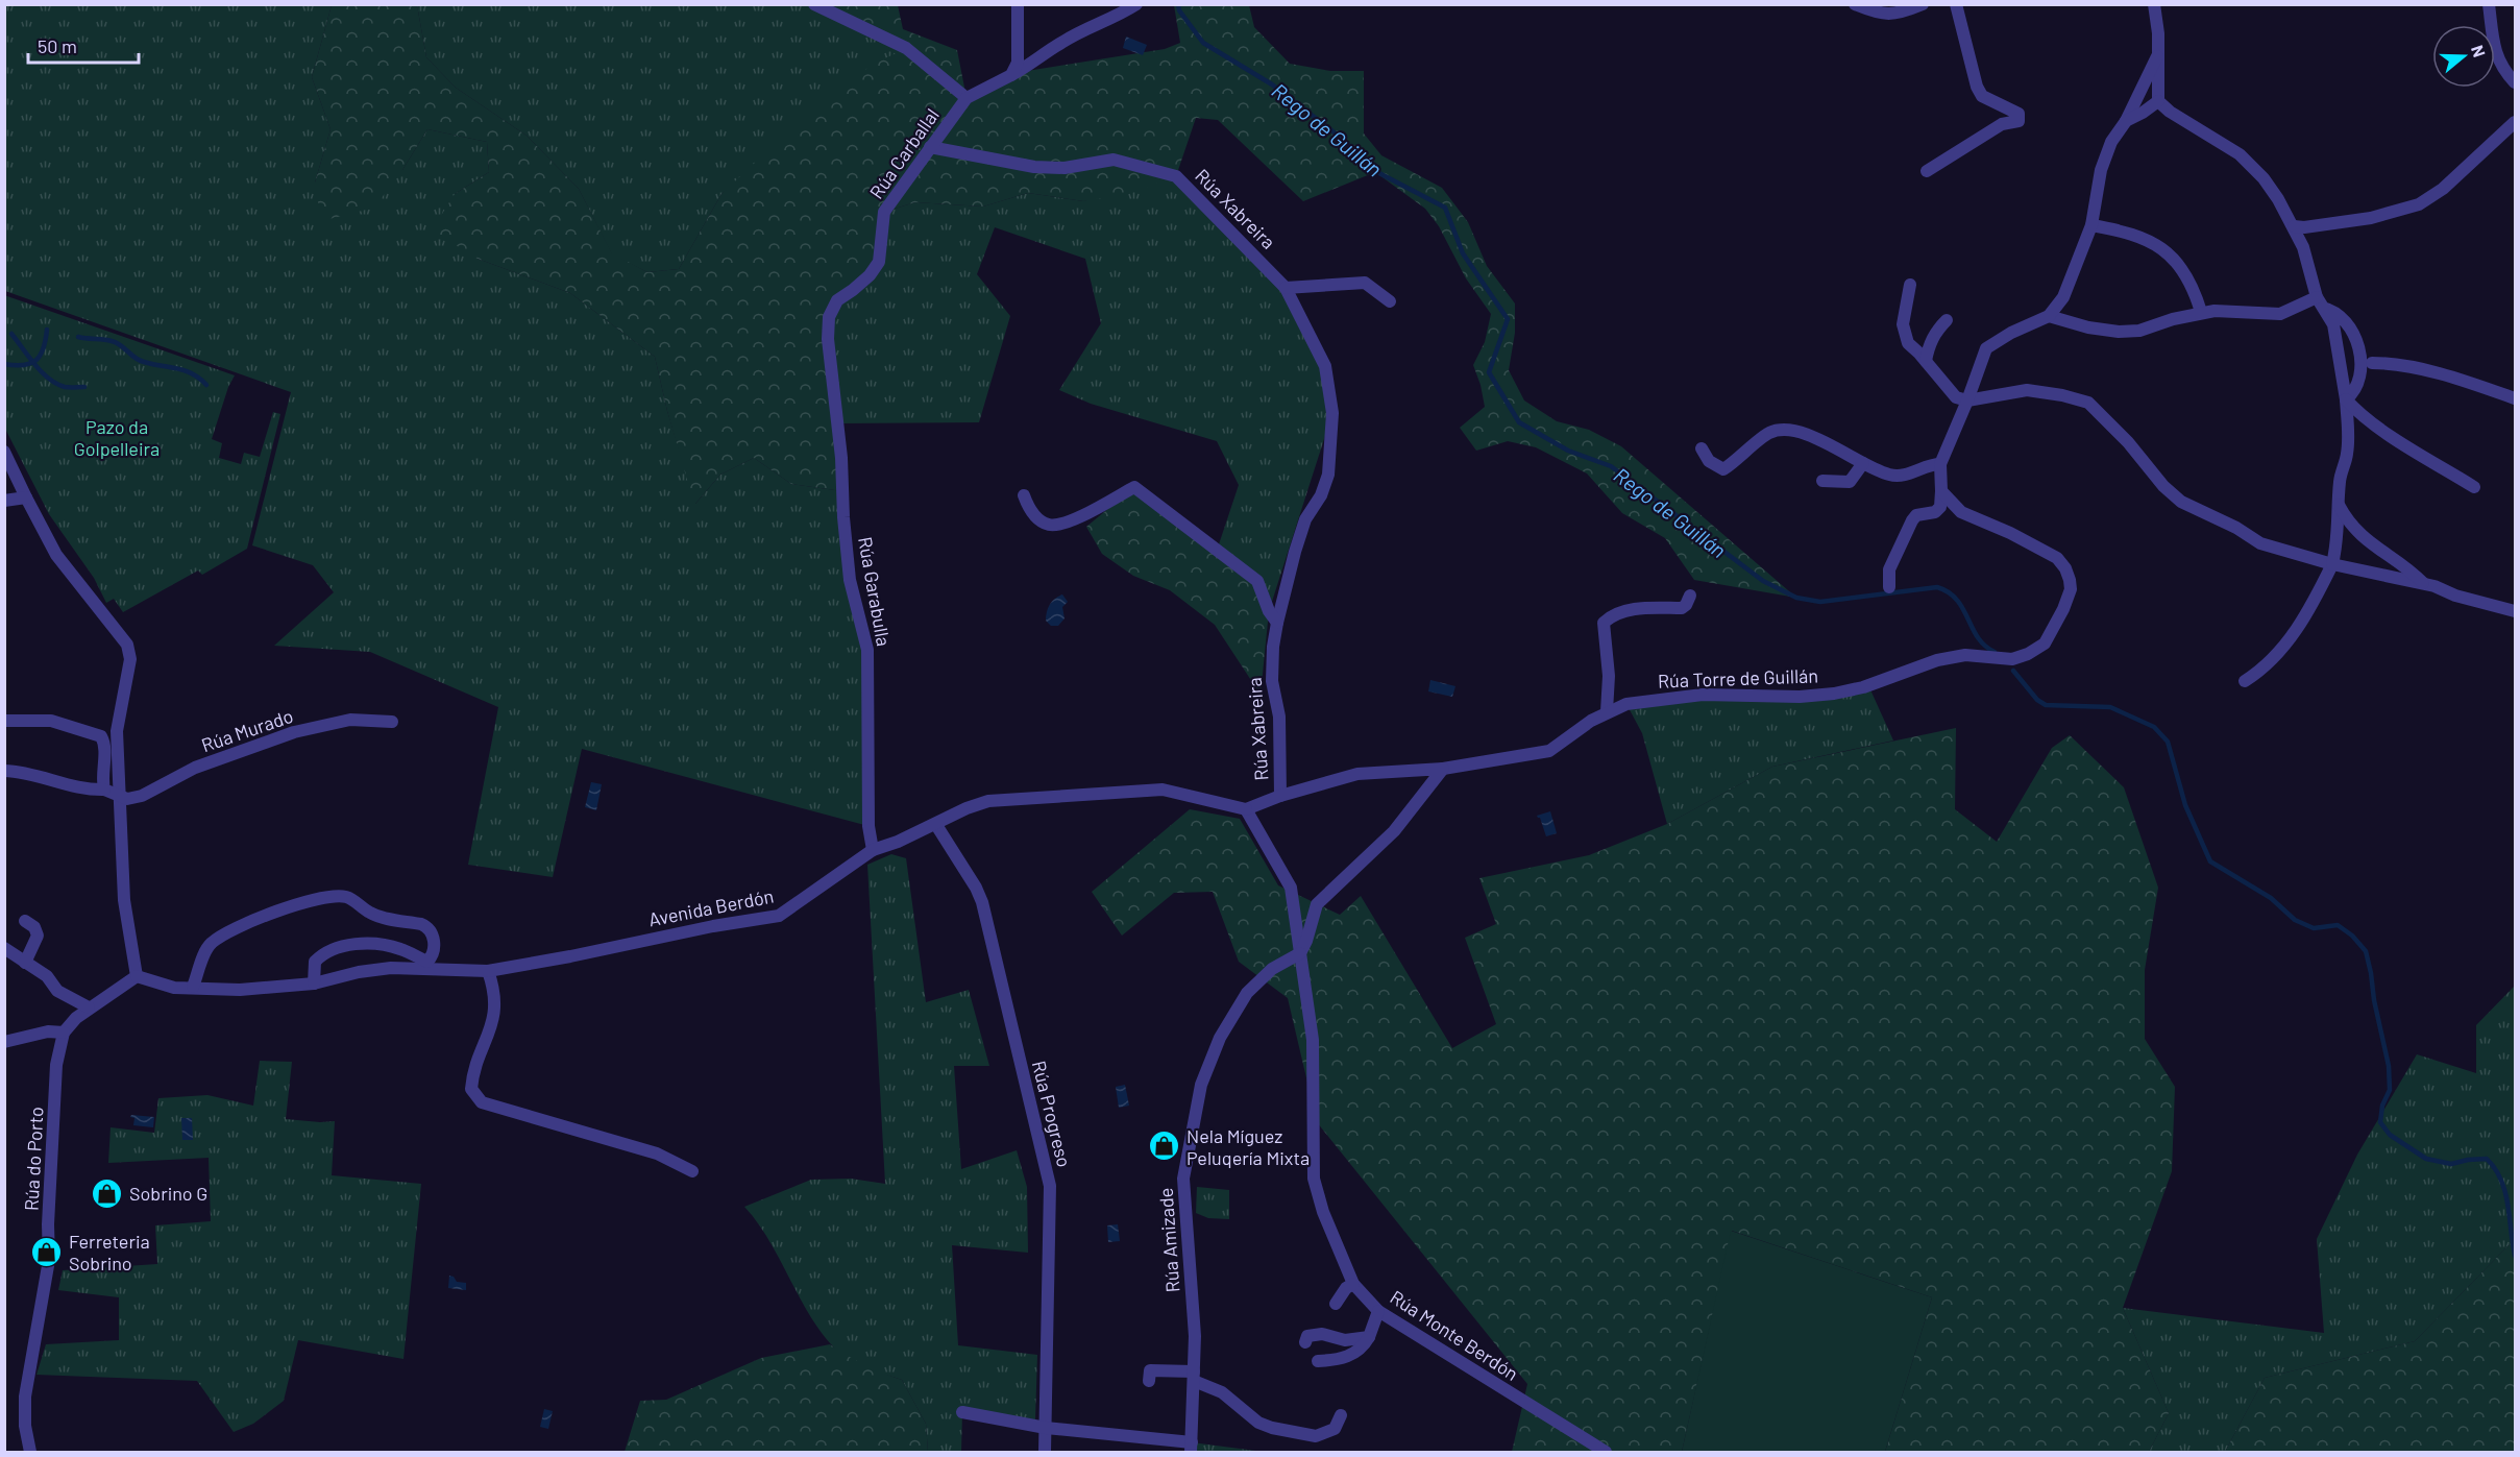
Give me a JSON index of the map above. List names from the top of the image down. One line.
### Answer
{"streets":{"street":["Rúa Carballal","Rúa Xabreira","Rúa Garabulla","Rúa Torre de Guillán","Rúa Murado","Avenida Berdón","Rúa Progreso","Rúa do Porto","Rúa Amizade","Rúa Monte Berdón"]},"crossings":[["Rúa Carballal","Rúa Xabreira"],["Rúa Carballal","Rúa Garabulla"],["Rúa Xabreira","Rúa Torre de Guillán"],["Rúa Garabulla","Avenida Berdón"],["Rúa Torre de Guillán","Avenida Berdón"],["Avenida Berdón","Rúa Progreso"],["Avenida Berdón","Rúa do Porto"],["Rúa Amizade","Rúa Monte Berdón"]],"water":["Rego de Guillán"],"parks":["Pazo da Golpelleira"],"places":{"shop":["Nela Míguez Peluqería Mixta","Sobrino G","Ferreteria Sobrino"]},"scale_bar":"50 m","north":"right"}
